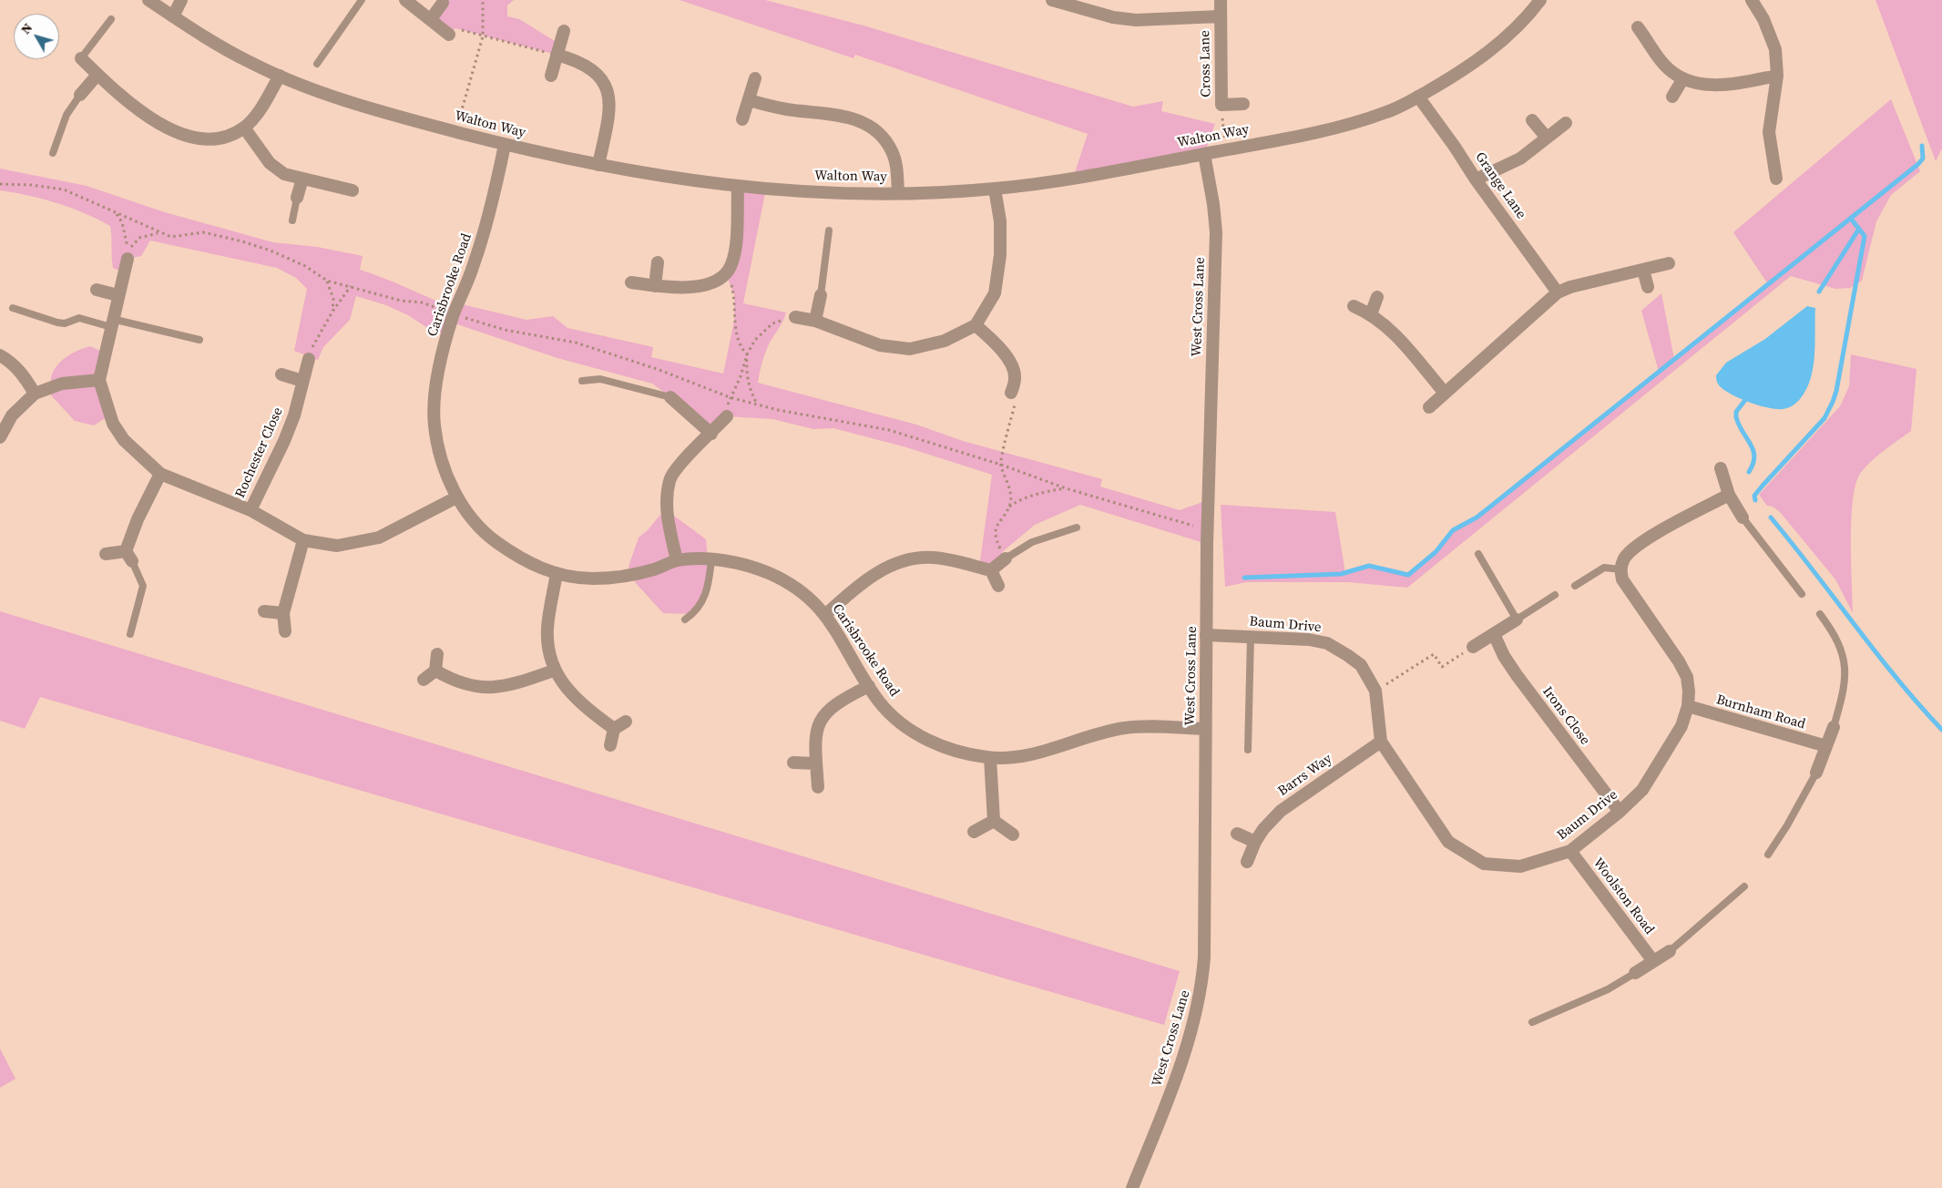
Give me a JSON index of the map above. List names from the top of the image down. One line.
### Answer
{"streets":{"street":["Cross Lane","Walton Way","Grange Lane","Carisbrooke Road","West Cross Lane","Rochester Close","Baum Drive","Burnham Road","Irons Close","Barrs Way","Woolston Road"]},"crossings":[["Walton Way","Grange Lane"],["Walton Way","Carisbrooke Road"],["Walton Way","West Cross Lane"],["Carisbrooke Road","West Cross Lane"],["West Cross Lane","Baum Drive"],["Baum Drive","Burnham Road"],["Baum Drive","Irons Close"],["Baum Drive","Barrs Way"],["Baum Drive","Woolston Road"]],"north":"top left"}
